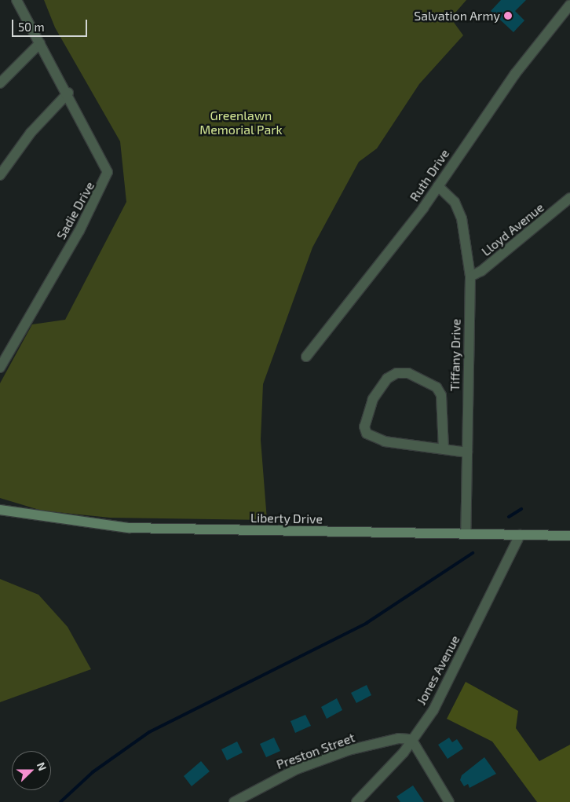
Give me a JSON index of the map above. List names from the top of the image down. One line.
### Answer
{"streets":{"main road":["Liberty Drive"],"street":["Ruth Drive","Sadie Drive","Lloyd Avenue","Tiffany Drive","Jones Avenue","Preston Street"]},"crossings":[["Ruth Drive","Tiffany Drive"],["Lloyd Avenue","Tiffany Drive"],["Tiffany Drive","Liberty Drive"],["Liberty Drive","Jones Avenue"],["Jones Avenue","Preston Street"]],"parks":["Greenlawn Memorial Park"],"places":["Salvation Army"],"scale_bar":"50 m","north":"right"}
